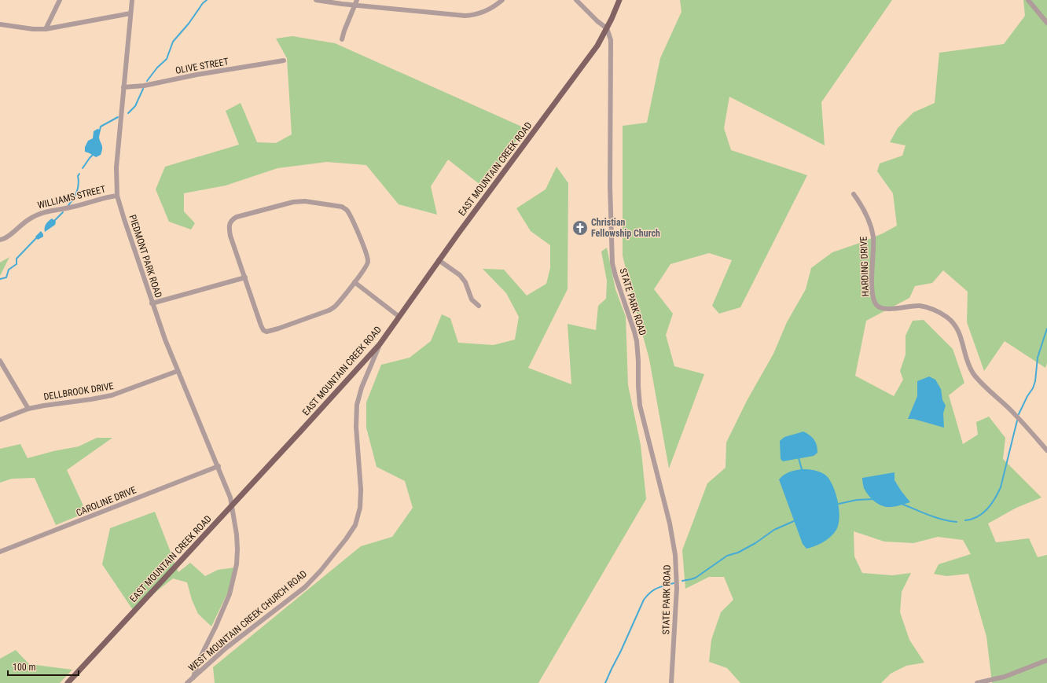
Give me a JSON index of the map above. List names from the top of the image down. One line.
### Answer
{"streets":{"main road":["EAST MOUNTAIN CREEK ROAD"],"street":["OLIVE STREET","WILLIAMS STREET","PIEDMONT PARK ROAD","HARDING DRIVE","STATE PARK ROAD","DELLBROOK DRIVE","CAROLINE DRIVE","WEST MOUNTAIN CREEK CHURCH ROAD"]},"crossings":[["OLIVE STREET","PIEDMONT PARK ROAD"],["EAST MOUNTAIN CREEK ROAD","PIEDMONT PARK ROAD"],["EAST MOUNTAIN CREEK ROAD","STATE PARK ROAD"],["EAST MOUNTAIN CREEK ROAD","WEST MOUNTAIN CREEK CHURCH ROAD"],["WILLIAMS STREET","PIEDMONT PARK ROAD"],["PIEDMONT PARK ROAD","DELLBROOK DRIVE"],["PIEDMONT PARK ROAD","CAROLINE DRIVE"],["PIEDMONT PARK ROAD","WEST MOUNTAIN CREEK CHURCH ROAD"]],"places":{"church":["Christian Fellowship Church"]},"scale_bar":"100 m"}
